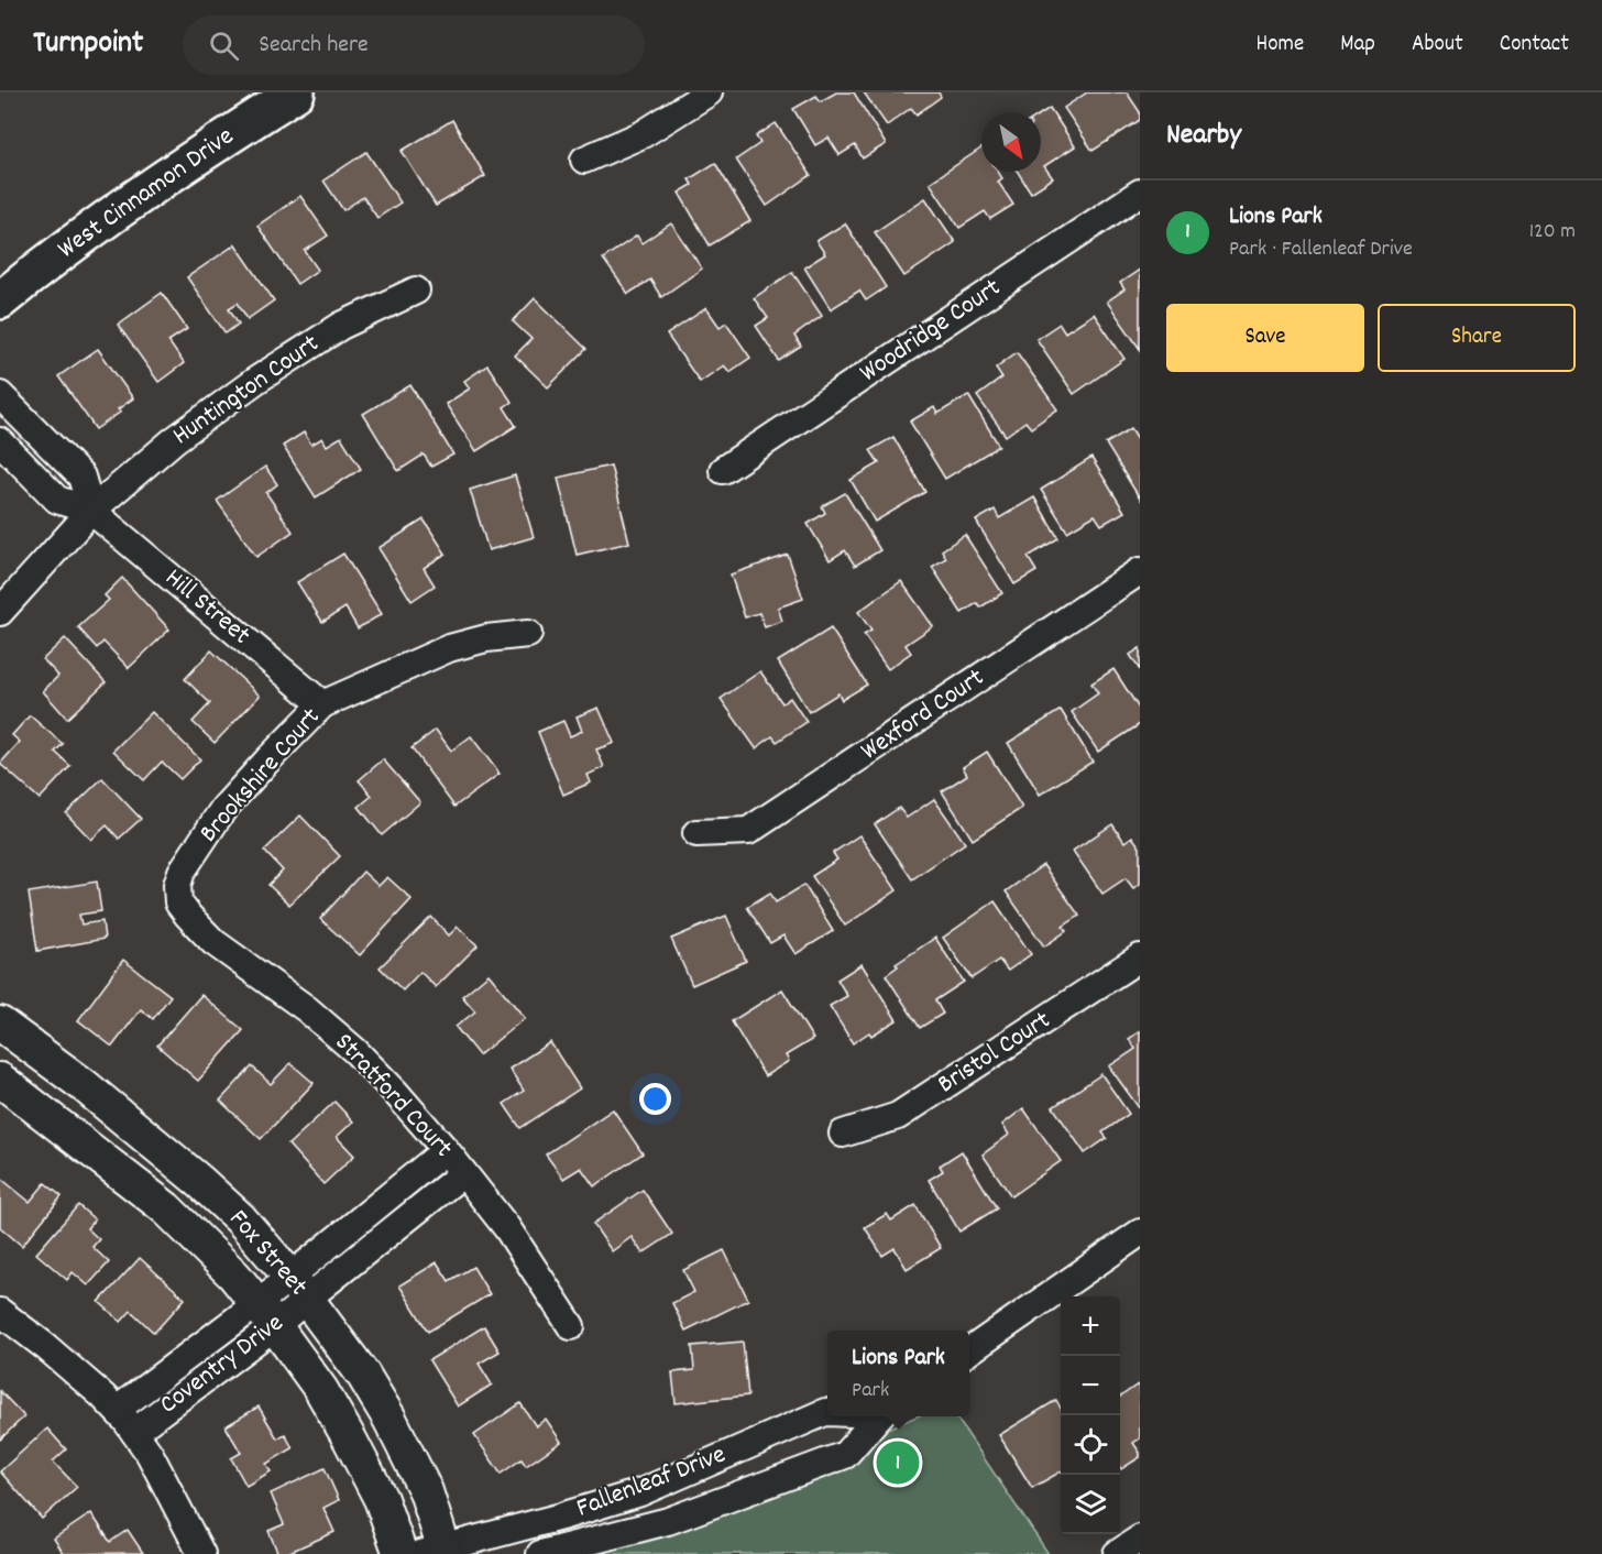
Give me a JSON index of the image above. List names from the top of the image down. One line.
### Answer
{"streets":{"main road":["West Cinnamon Drive"],"street":["Woodridge Court","Huntington Court","Hill Street","Wexford Court","Brookshire Court","Bristol Court","Stratford Court","Fox Street","Coventry Drive","Fallenleaf Drive"]},"crossings":[["Huntington Court","Hill Street"],["Hill Street","Brookshire Court"],["Brookshire Court","Stratford Court"],["Stratford Court","Coventry Drive"],["Fox Street","Coventry Drive"],["Fox Street","Fallenleaf Drive"]],"north":"bottom right","page":{"header":"Turnpoint","search":"Search here","nav":["Home","Map","About","Contact"],"heading":"Nearby","list":[{"mark":"1","name":"Lions Park","note":"Park · Fallenleaf Drive","value":"120 m"}],"buttons":["Save","Share"],"map_buttons":["+","−"],"popup":["Lions Park","Park"],"pins":"1"}}
